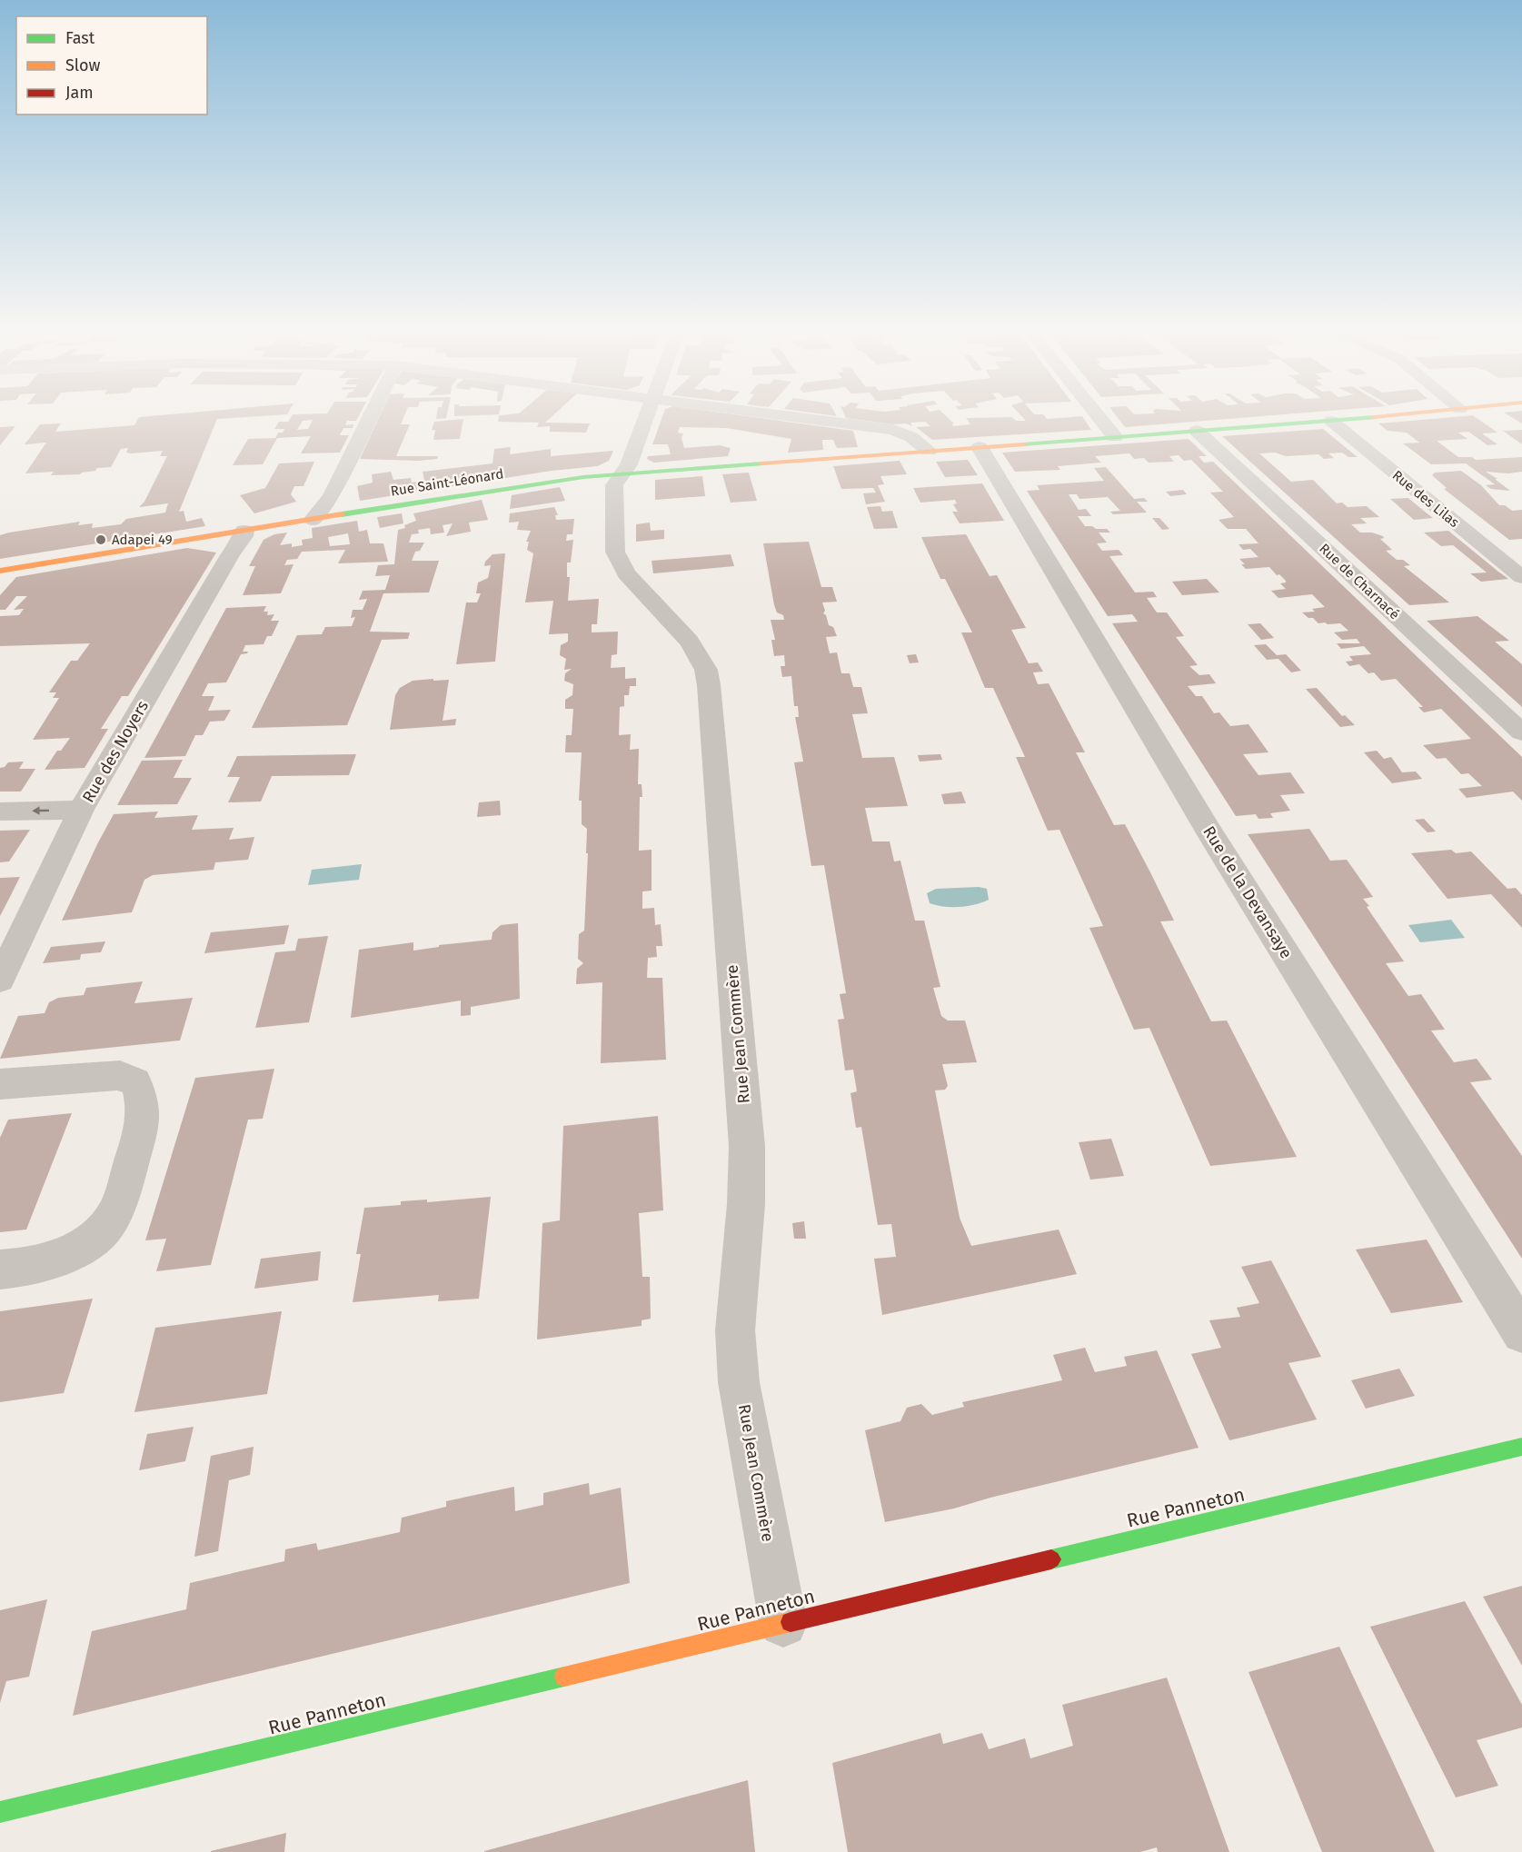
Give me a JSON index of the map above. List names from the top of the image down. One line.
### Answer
{"streets":{"street":["Rue Saint-Léonard","Rue des Lilas","Rue de Charnacé","Rue des Noyers","Rue de la Devansaye","Rue Jean Commère","Rue Panneton"]},"crossings":[["Rue Saint-Léonard","Rue des Lilas"],["Rue Saint-Léonard","Rue de Charnacé"],["Rue Saint-Léonard","Rue des Noyers"],["Rue Saint-Léonard","Rue de la Devansaye"],["Rue Saint-Léonard","Rue Jean Commère"],["Rue Jean Commère","Rue Panneton"]],"places":["Adapei 49"],"legend":["Fast","Slow","Jam"]}
